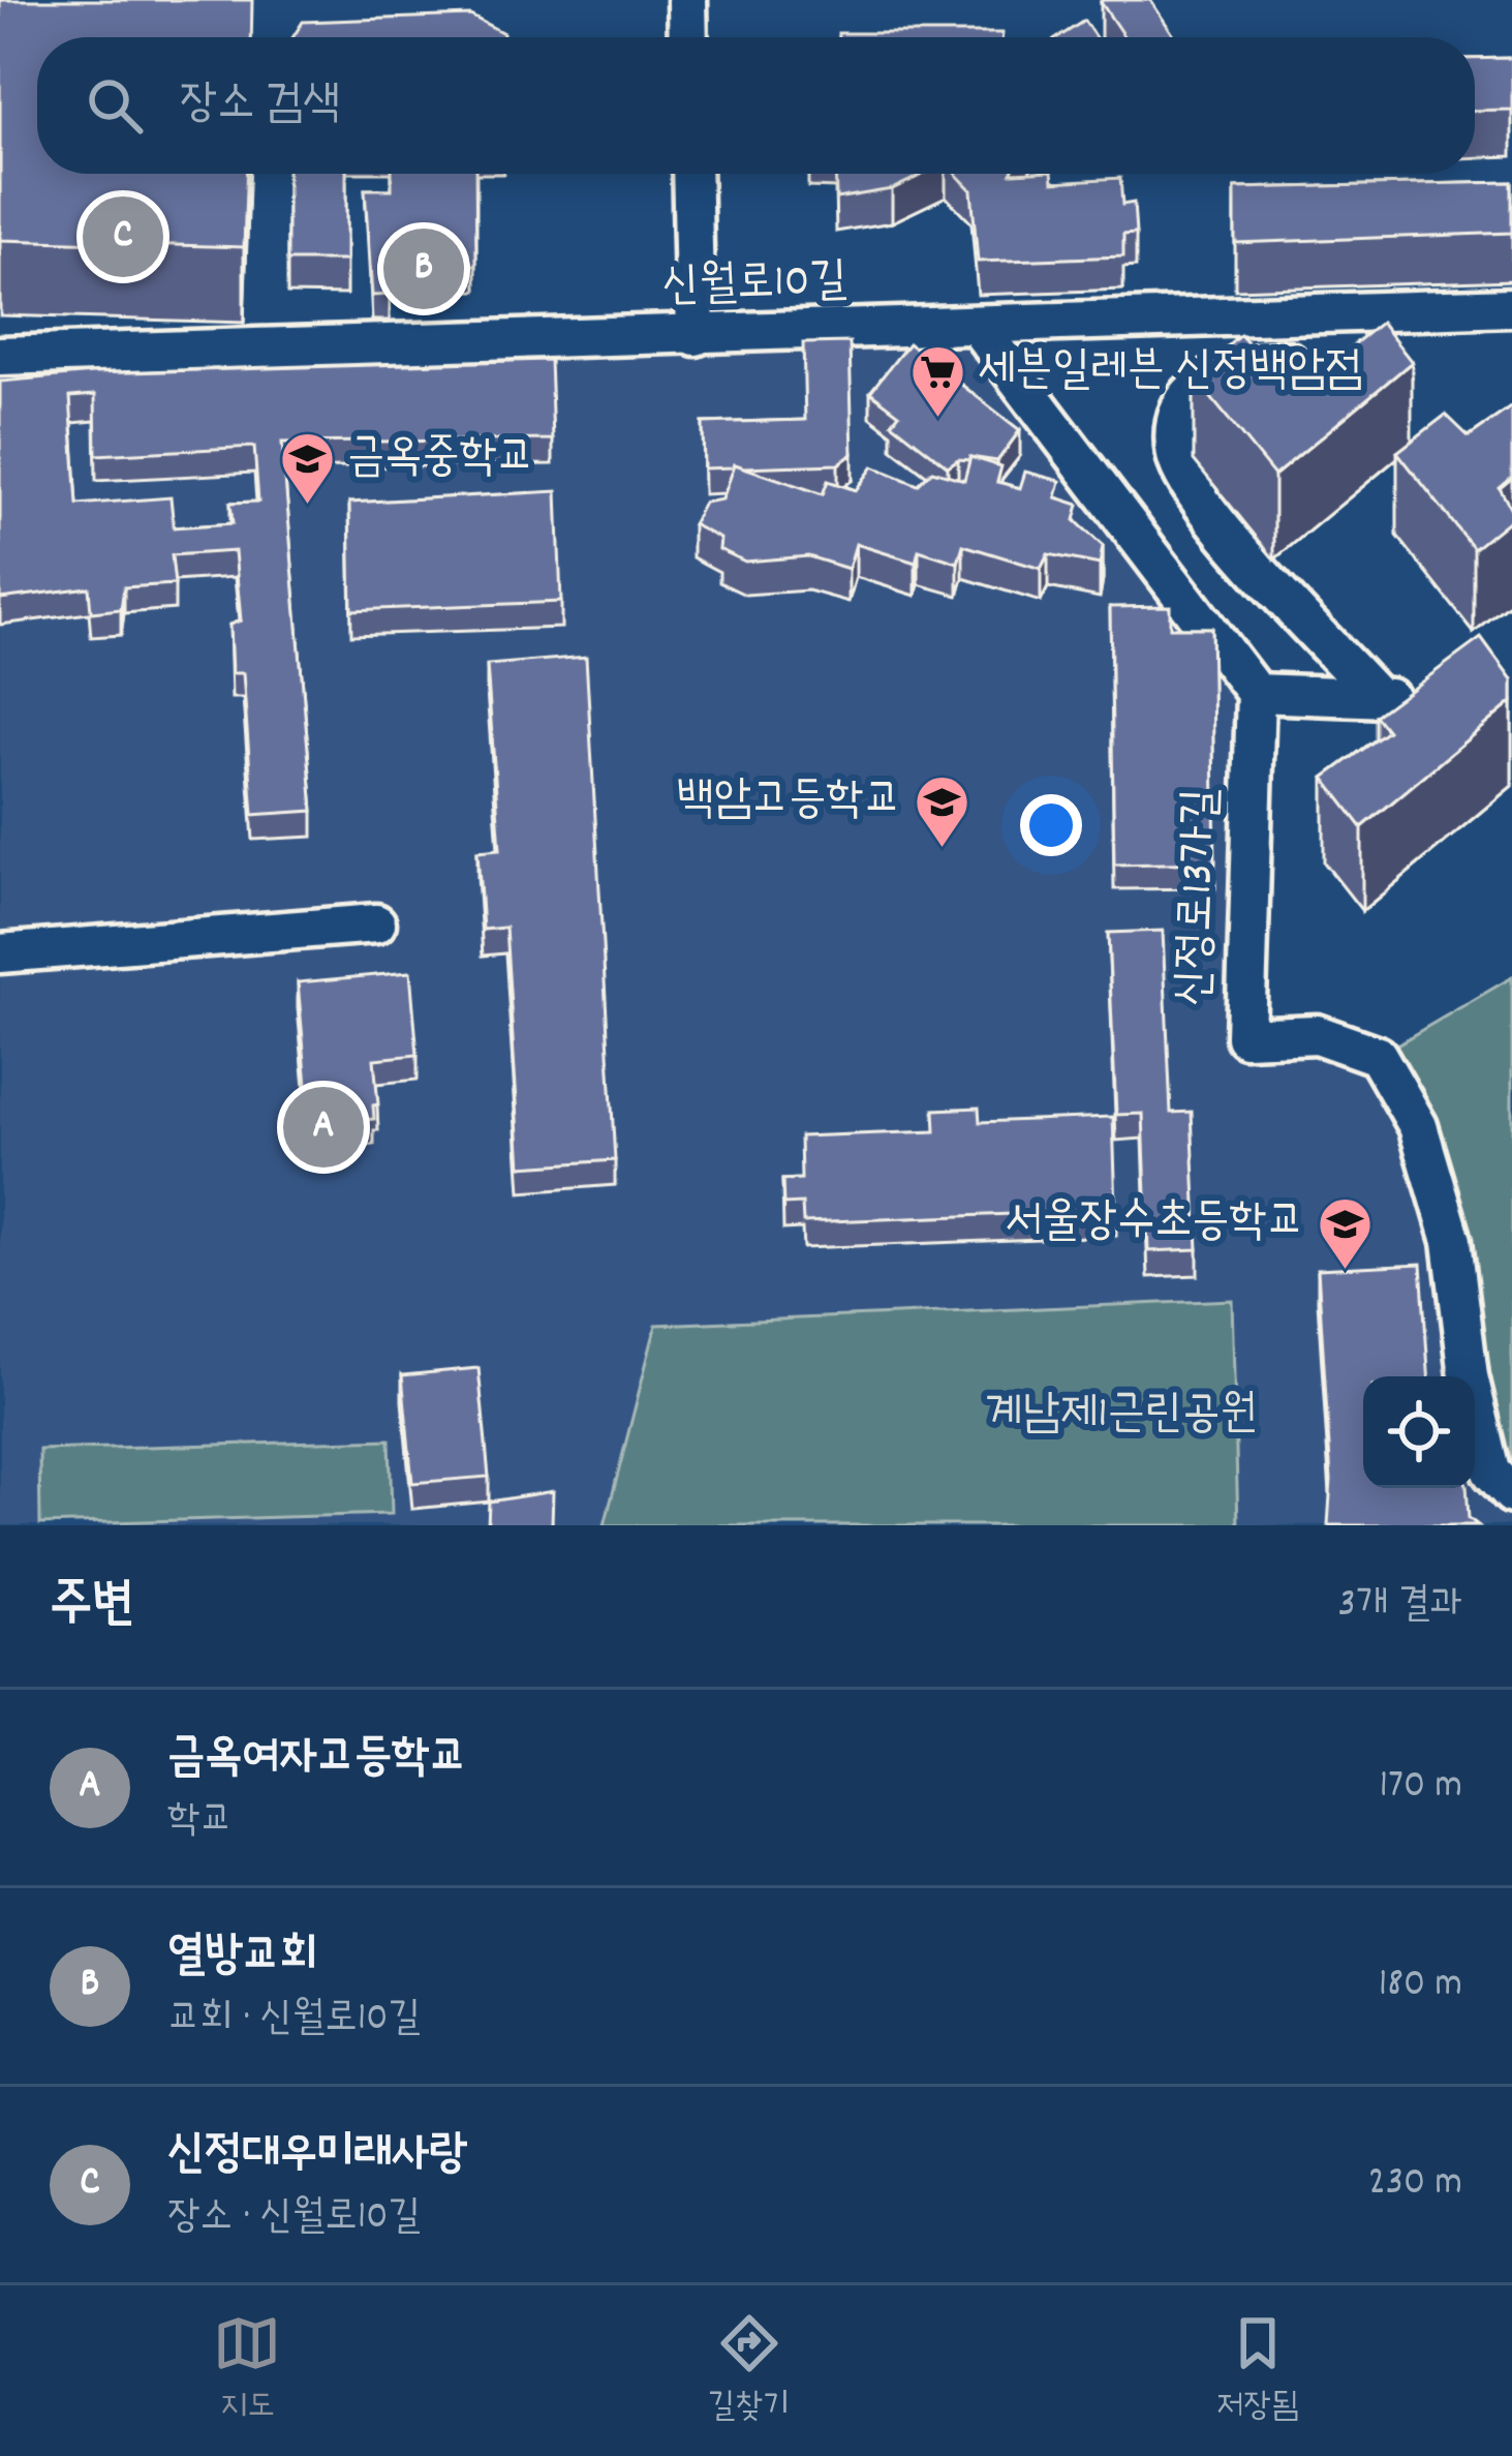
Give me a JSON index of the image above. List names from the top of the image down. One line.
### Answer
{"streets":{"street":["신월로10길","신정로13가길"]},"parks":["계남제1근린공원"],"places":{"supermarket":["세븐일레븐 신정백암점"],"school or university":["금옥중학교","백암고등학교","서울장수초등학교"]},"page":{"search":"장소 검색","pins":["C","B","A"],"heading":["주변","3개 결과"],"list":[{"mark":"A","name":"금옥여자고등학교","note":"학교","value":"170 m"},{"mark":"B","name":"열방교회","note":"교회 · 신월로10길","value":"180 m"},{"mark":"C","name":"신정대우미래사랑","note":"장소 · 신월로10길","value":"230 m"}],"nav":["지도","길찾기","저장됨"]}}
